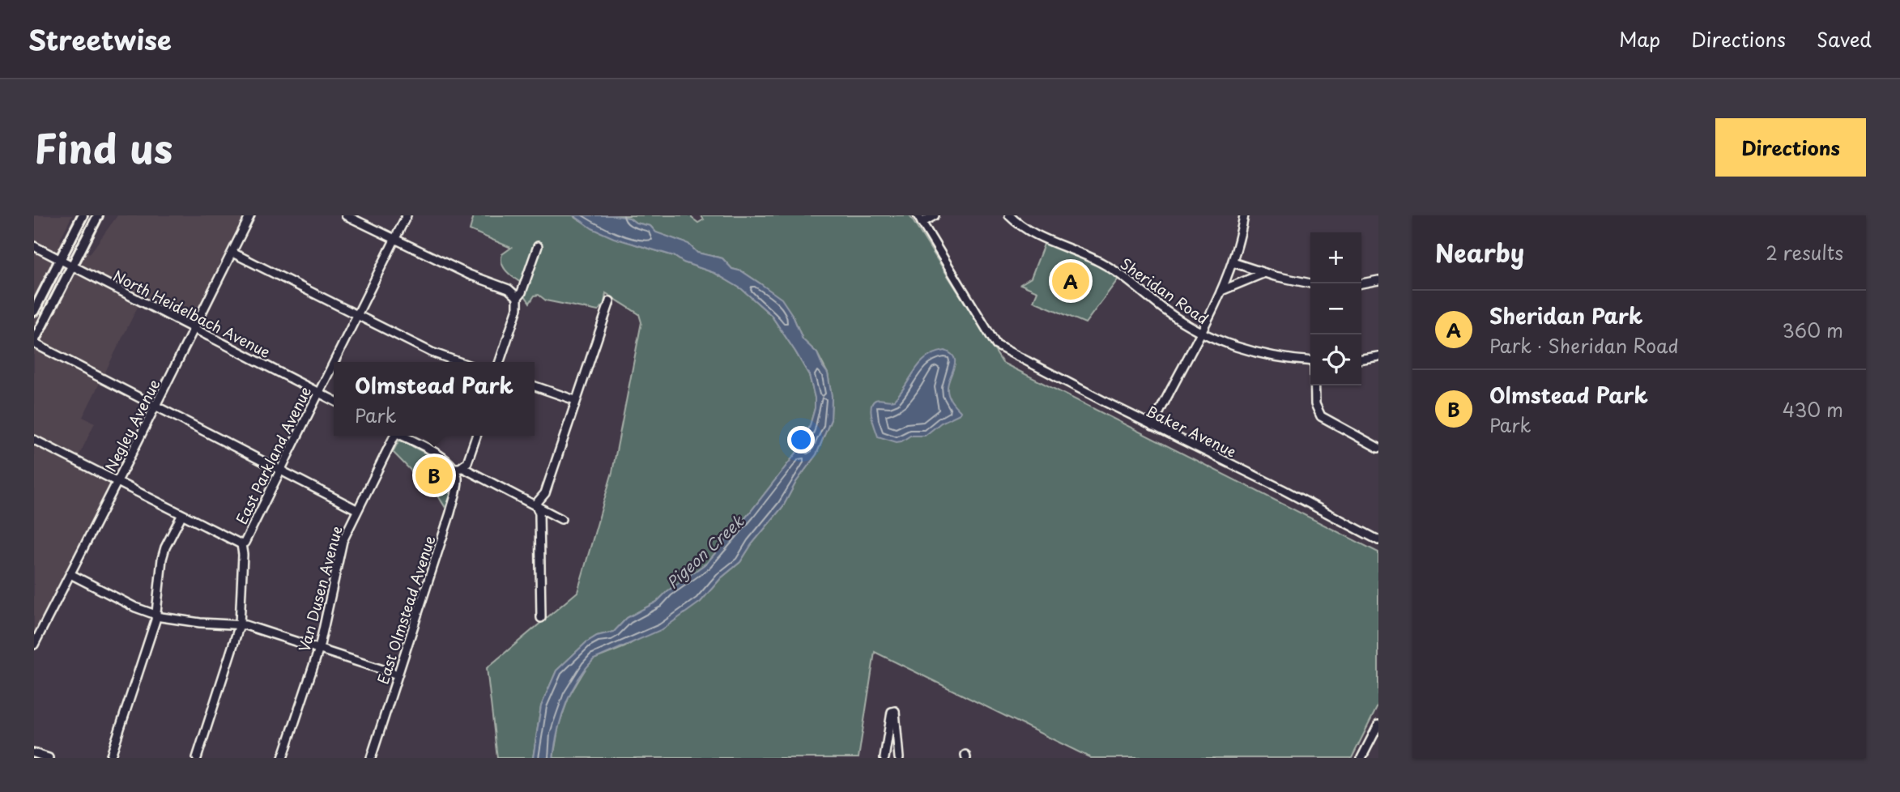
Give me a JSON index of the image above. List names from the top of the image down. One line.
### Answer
{"streets":{"street":["Sheridan Road","North Heidelbach Avenue","Negley Avenue","Baker Avenue","East Parkland Avenue","Van Dusen Avenue","East Olmstead Avenue"]},"crossings":[["North Heidelbach Avenue","Negley Avenue"],["North Heidelbach Avenue","East Parkland Avenue"]],"water":["Pigeon Creek"],"page":{"header":"Streetwise","nav":["Map","Directions","Saved"],"title":"Find us","buttons":"Directions","heading":["Nearby","2 results"],"map_buttons":["+","−"],"pins":["A","B"],"list":[{"mark":"A","name":"Sheridan Park","note":"Park · Sheridan Road","value":"360 m"},{"mark":"B","name":"Olmstead Park","note":"Park","value":"430 m"}],"popup":["Olmstead Park","Park"]}}
